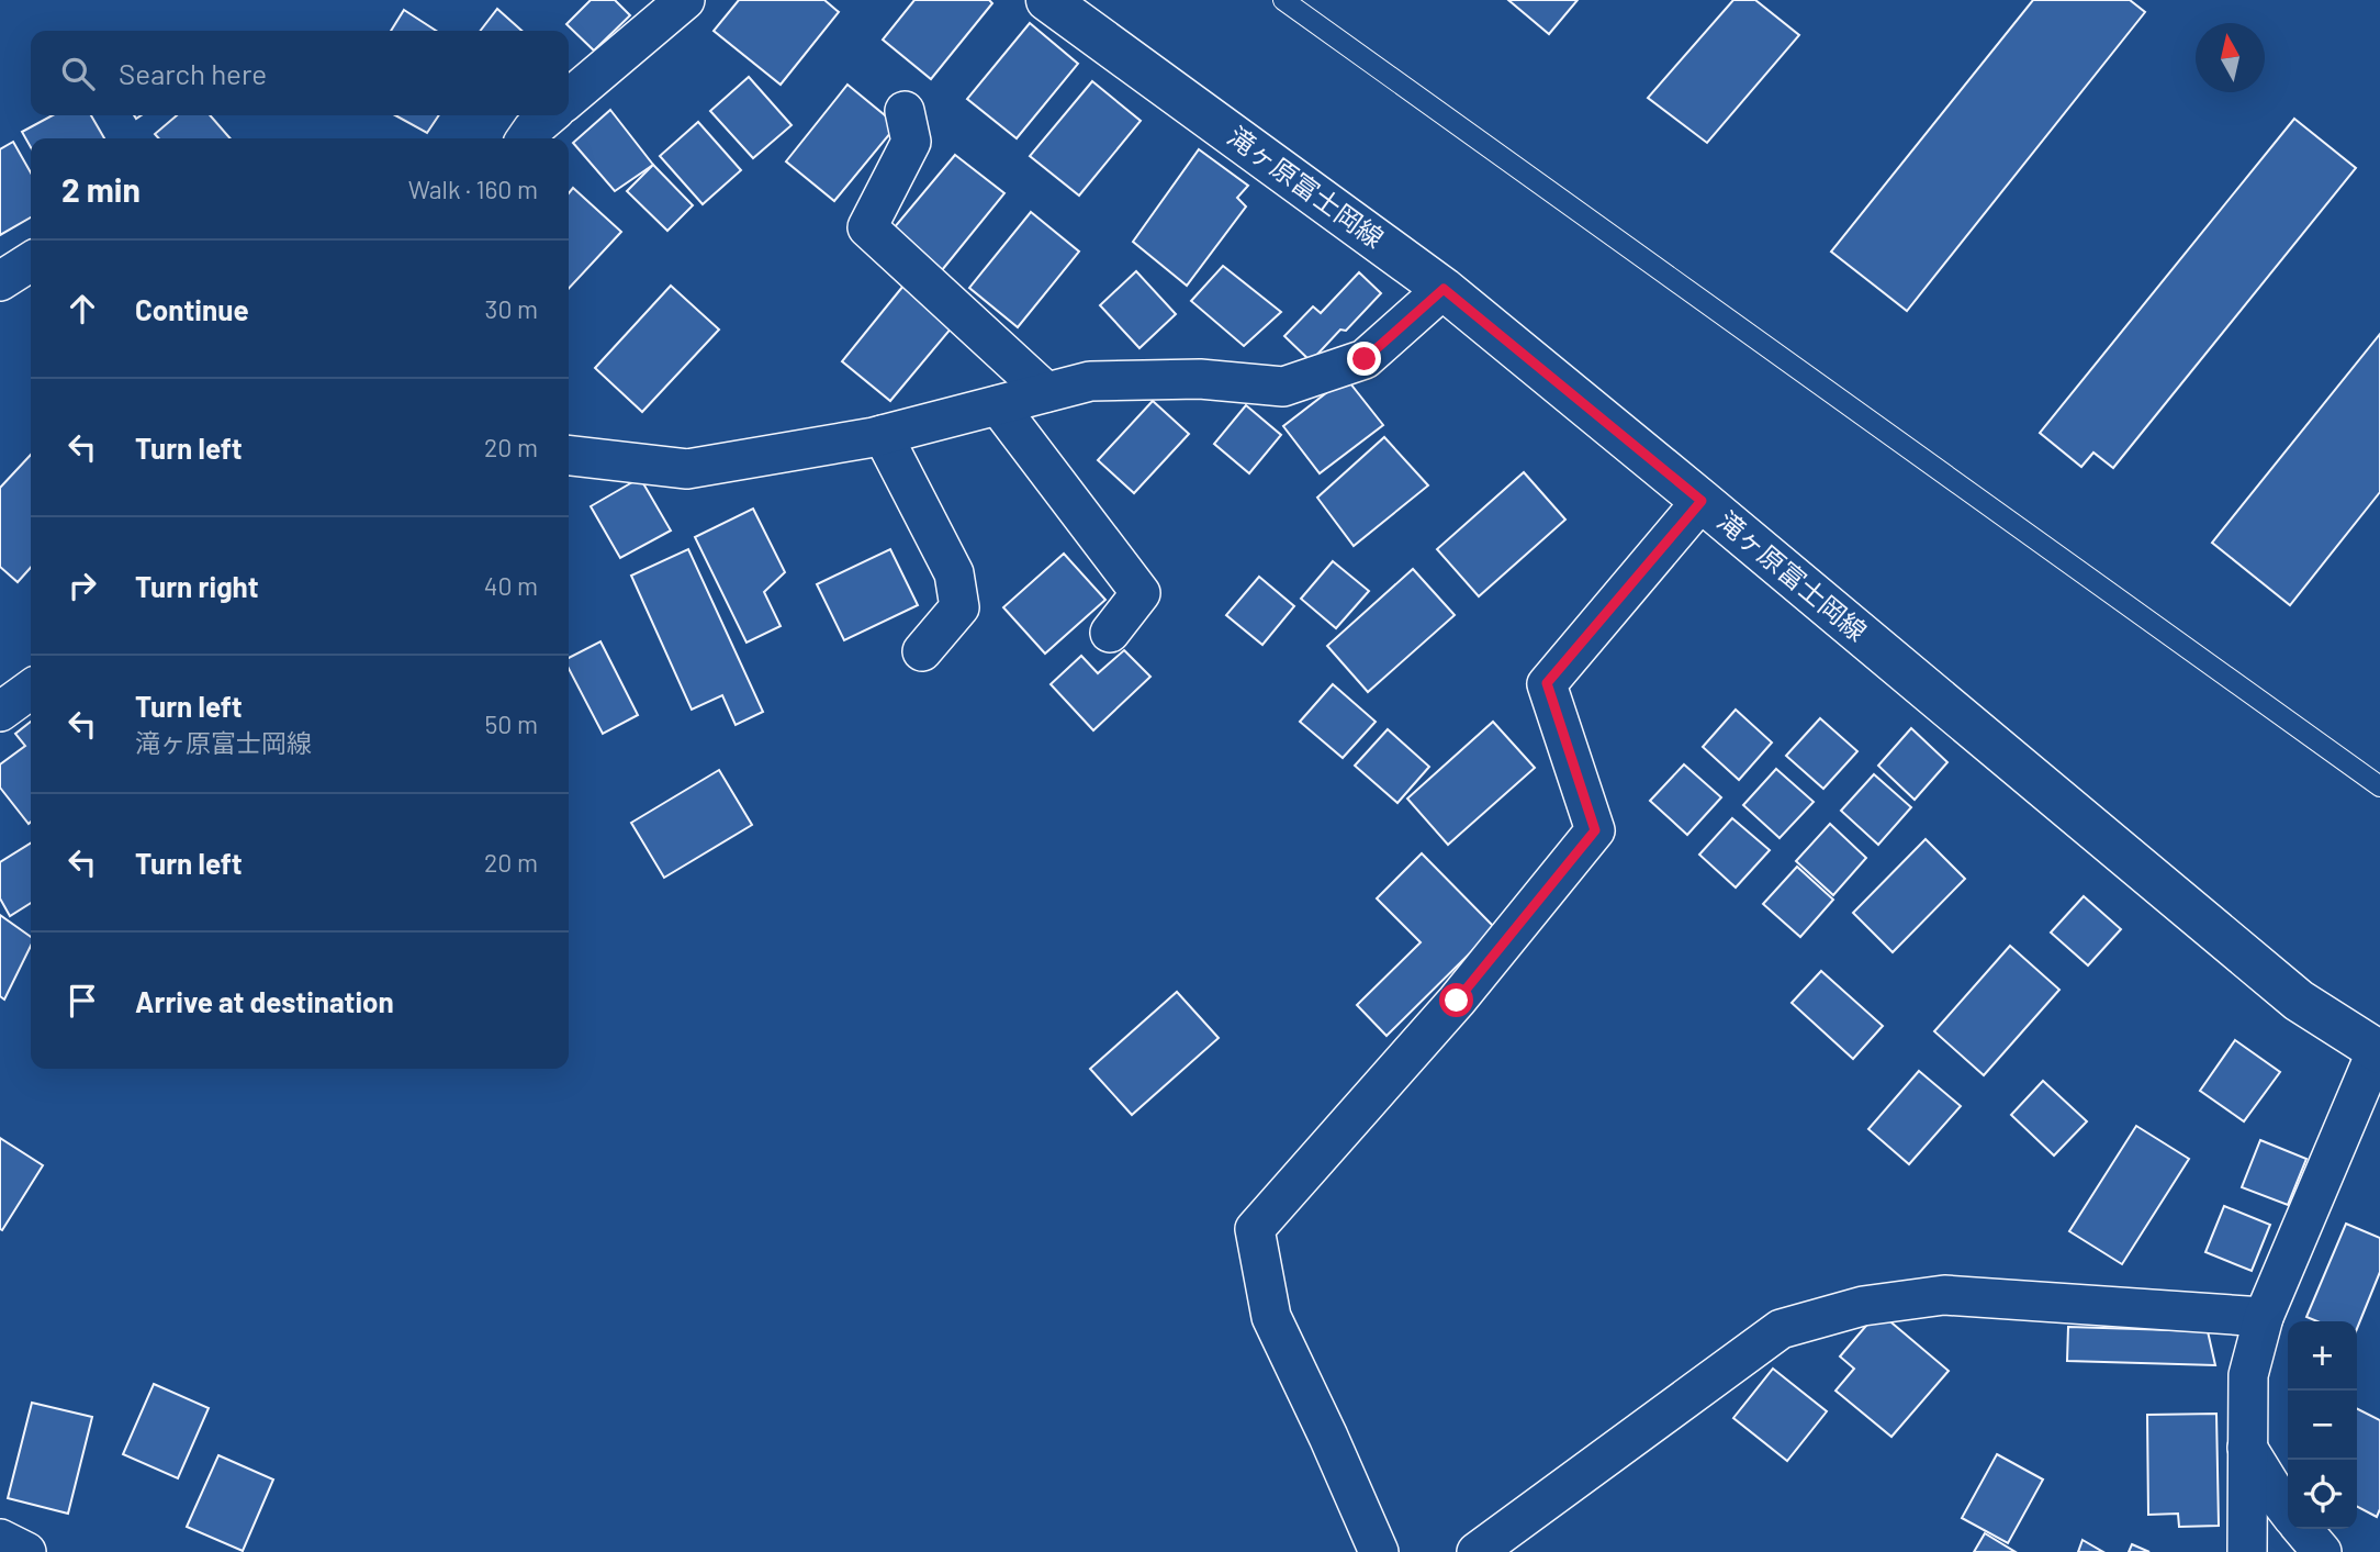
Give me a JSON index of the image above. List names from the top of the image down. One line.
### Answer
{"streets":{"main road":["滝ヶ原富士岡線"]},"north":"top","page":{"search":"Search here","heading":["2 min","Walk · 160 m"],"list":[["Continue","30 m"],["Turn left","20 m"],["Turn right","40 m"],["Turn left","滝ヶ原富士岡線","50 m"],["Turn left","20 m"],"Arrive at destination"],"map_buttons":["+","−"]}}
